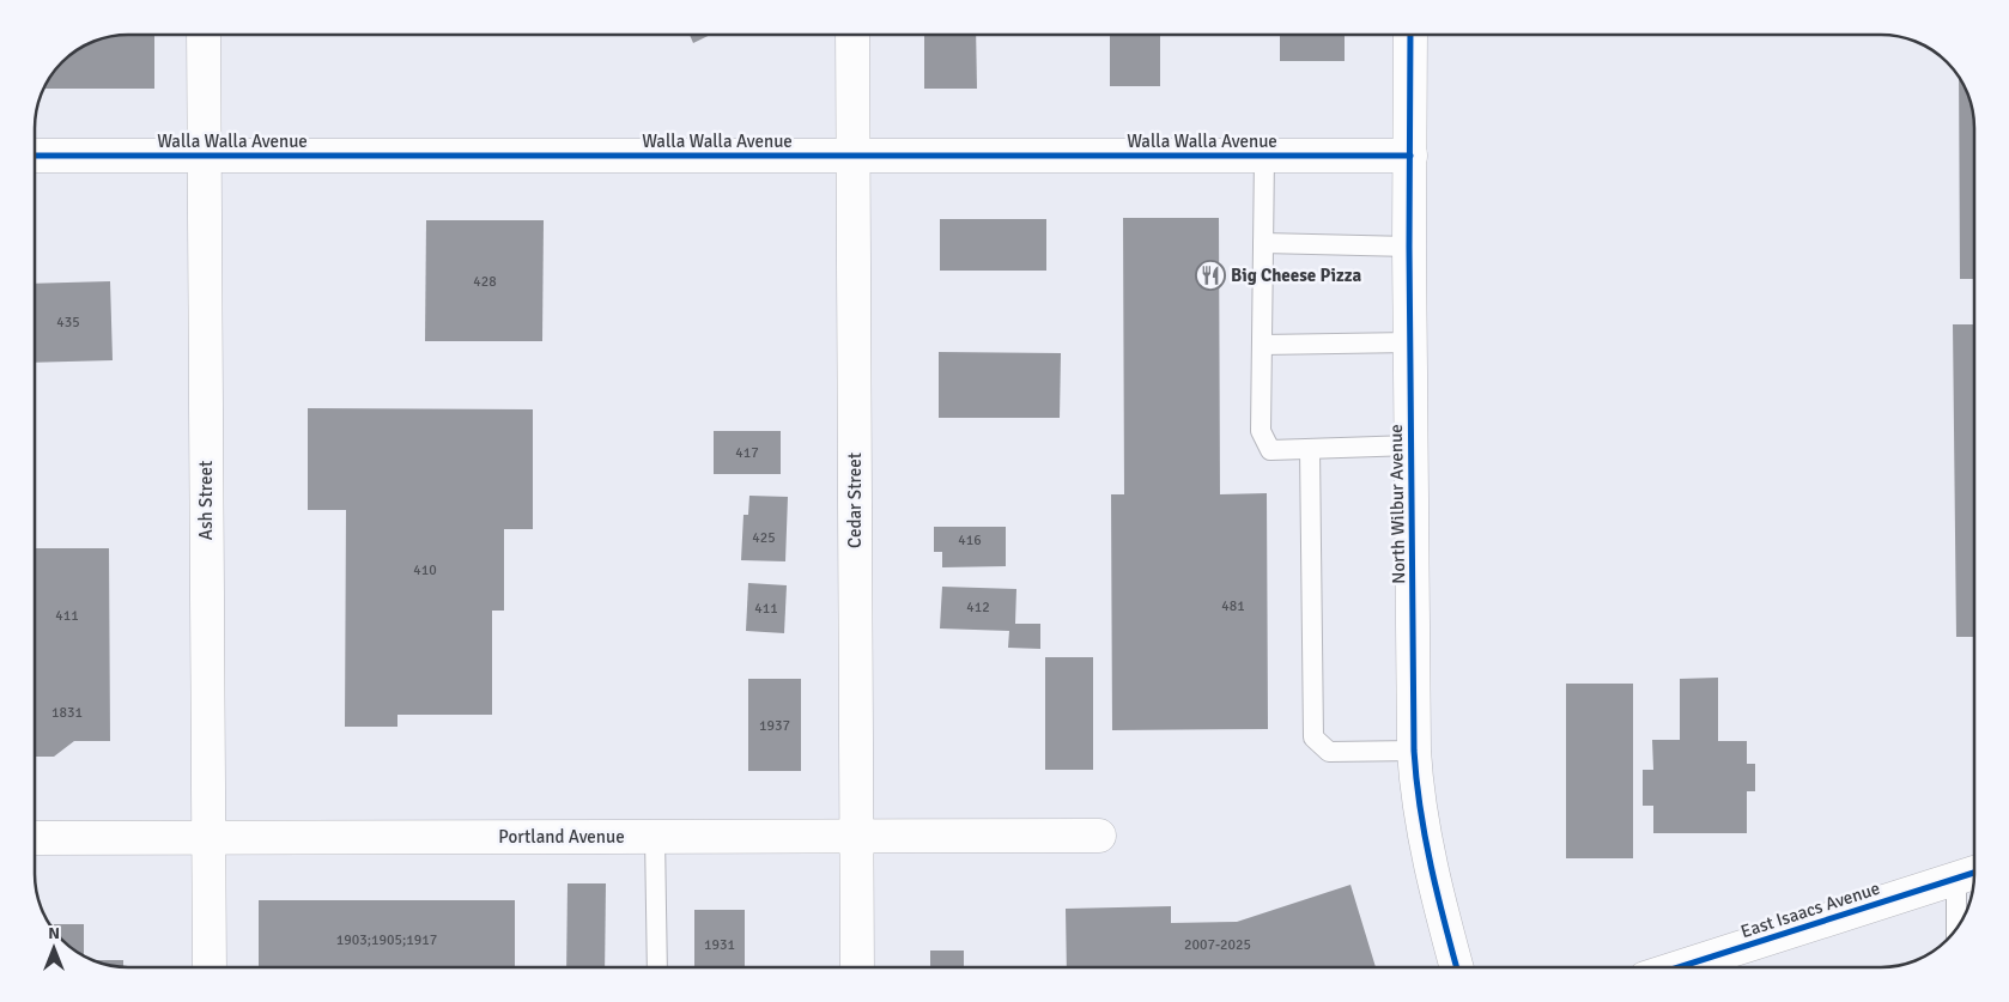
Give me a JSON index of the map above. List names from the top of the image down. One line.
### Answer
{"streets":{"street":["Walla Walla Avenue","Ash Street","Cedar Street","North Wilbur Avenue","Portland Avenue","East Isaacs Avenue"]},"crossings":[["Walla Walla Avenue","Ash Street"],["Walla Walla Avenue","Cedar Street"],["Walla Walla Avenue","North Wilbur Avenue"],["Ash Street","Portland Avenue"],["Cedar Street","Portland Avenue"]],"places":{"restaurant":["Big Cheese Pizza"]},"house_numbers":["428","435","417","425","416","410","481","412","411","411","1831","1937","1903;1905;1917","1931","2007-2025"],"north":"top"}
